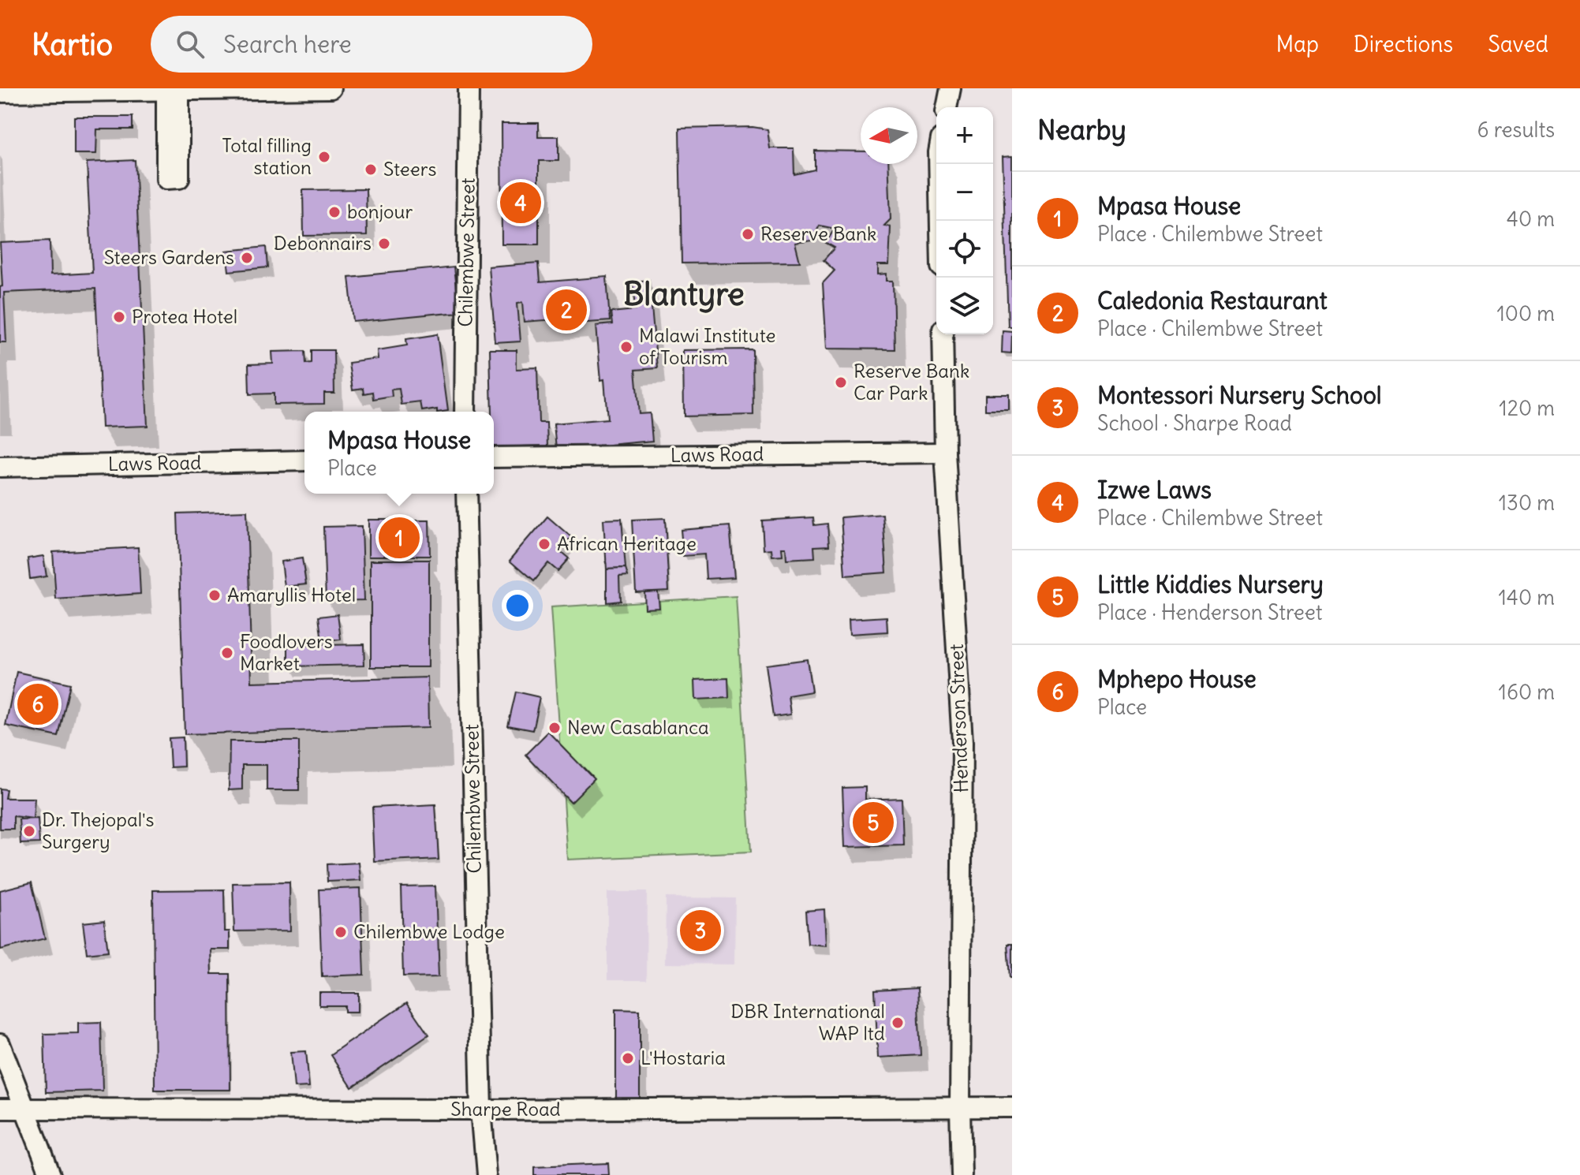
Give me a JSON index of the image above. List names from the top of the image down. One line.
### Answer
{"streets":{"street":["Chilembwe Street","Laws Road","Henderson Street","Sharpe Road"]},"crossings":[["Chilembwe Street","Sharpe Road"],["Laws Road","Henderson Street"],["Henderson Street","Sharpe Road"]],"districts":["Blantyre"],"places":["Total filling station","Steers","bonjour","Reserve Bank","Debonnairs","Steers Gardens","Protea Hotel","Malawi Institute of Tourism","Reserve Bank Car Park","African Heritage","Amaryllis Hotel","Foodlovers Market","New Casablanca","Dr. Thejopal's Surgery","Chilembwe Lodge","DBR International WAP ltd","L'Hostaria"],"north":"left","page":{"header":"Kartio","search":"Search here","nav":["Map","Directions","Saved"],"heading":["Nearby","6 results"],"map_buttons":["+","−"],"list":[{"mark":"1","name":"Mpasa House","note":"Place · Chilembwe Street","value":"40 m"},{"mark":"2","name":"Caledonia Restaurant","note":"Place · Chilembwe Street","value":"100 m"},{"mark":"3","name":"Montessori Nursery School","note":"School · Sharpe Road","value":"120 m"},{"mark":"4","name":"Izwe Laws","note":"Place · Chilembwe Street","value":"130 m"},{"mark":"5","name":"Little Kiddies Nursery","note":"Place · Henderson Street","value":"140 m"},{"mark":"6","name":"Mphepo House","note":"Place","value":"160 m"}],"pins":["4","2","1","6","5","3"],"popup":["Mpasa House","Place"]}}
